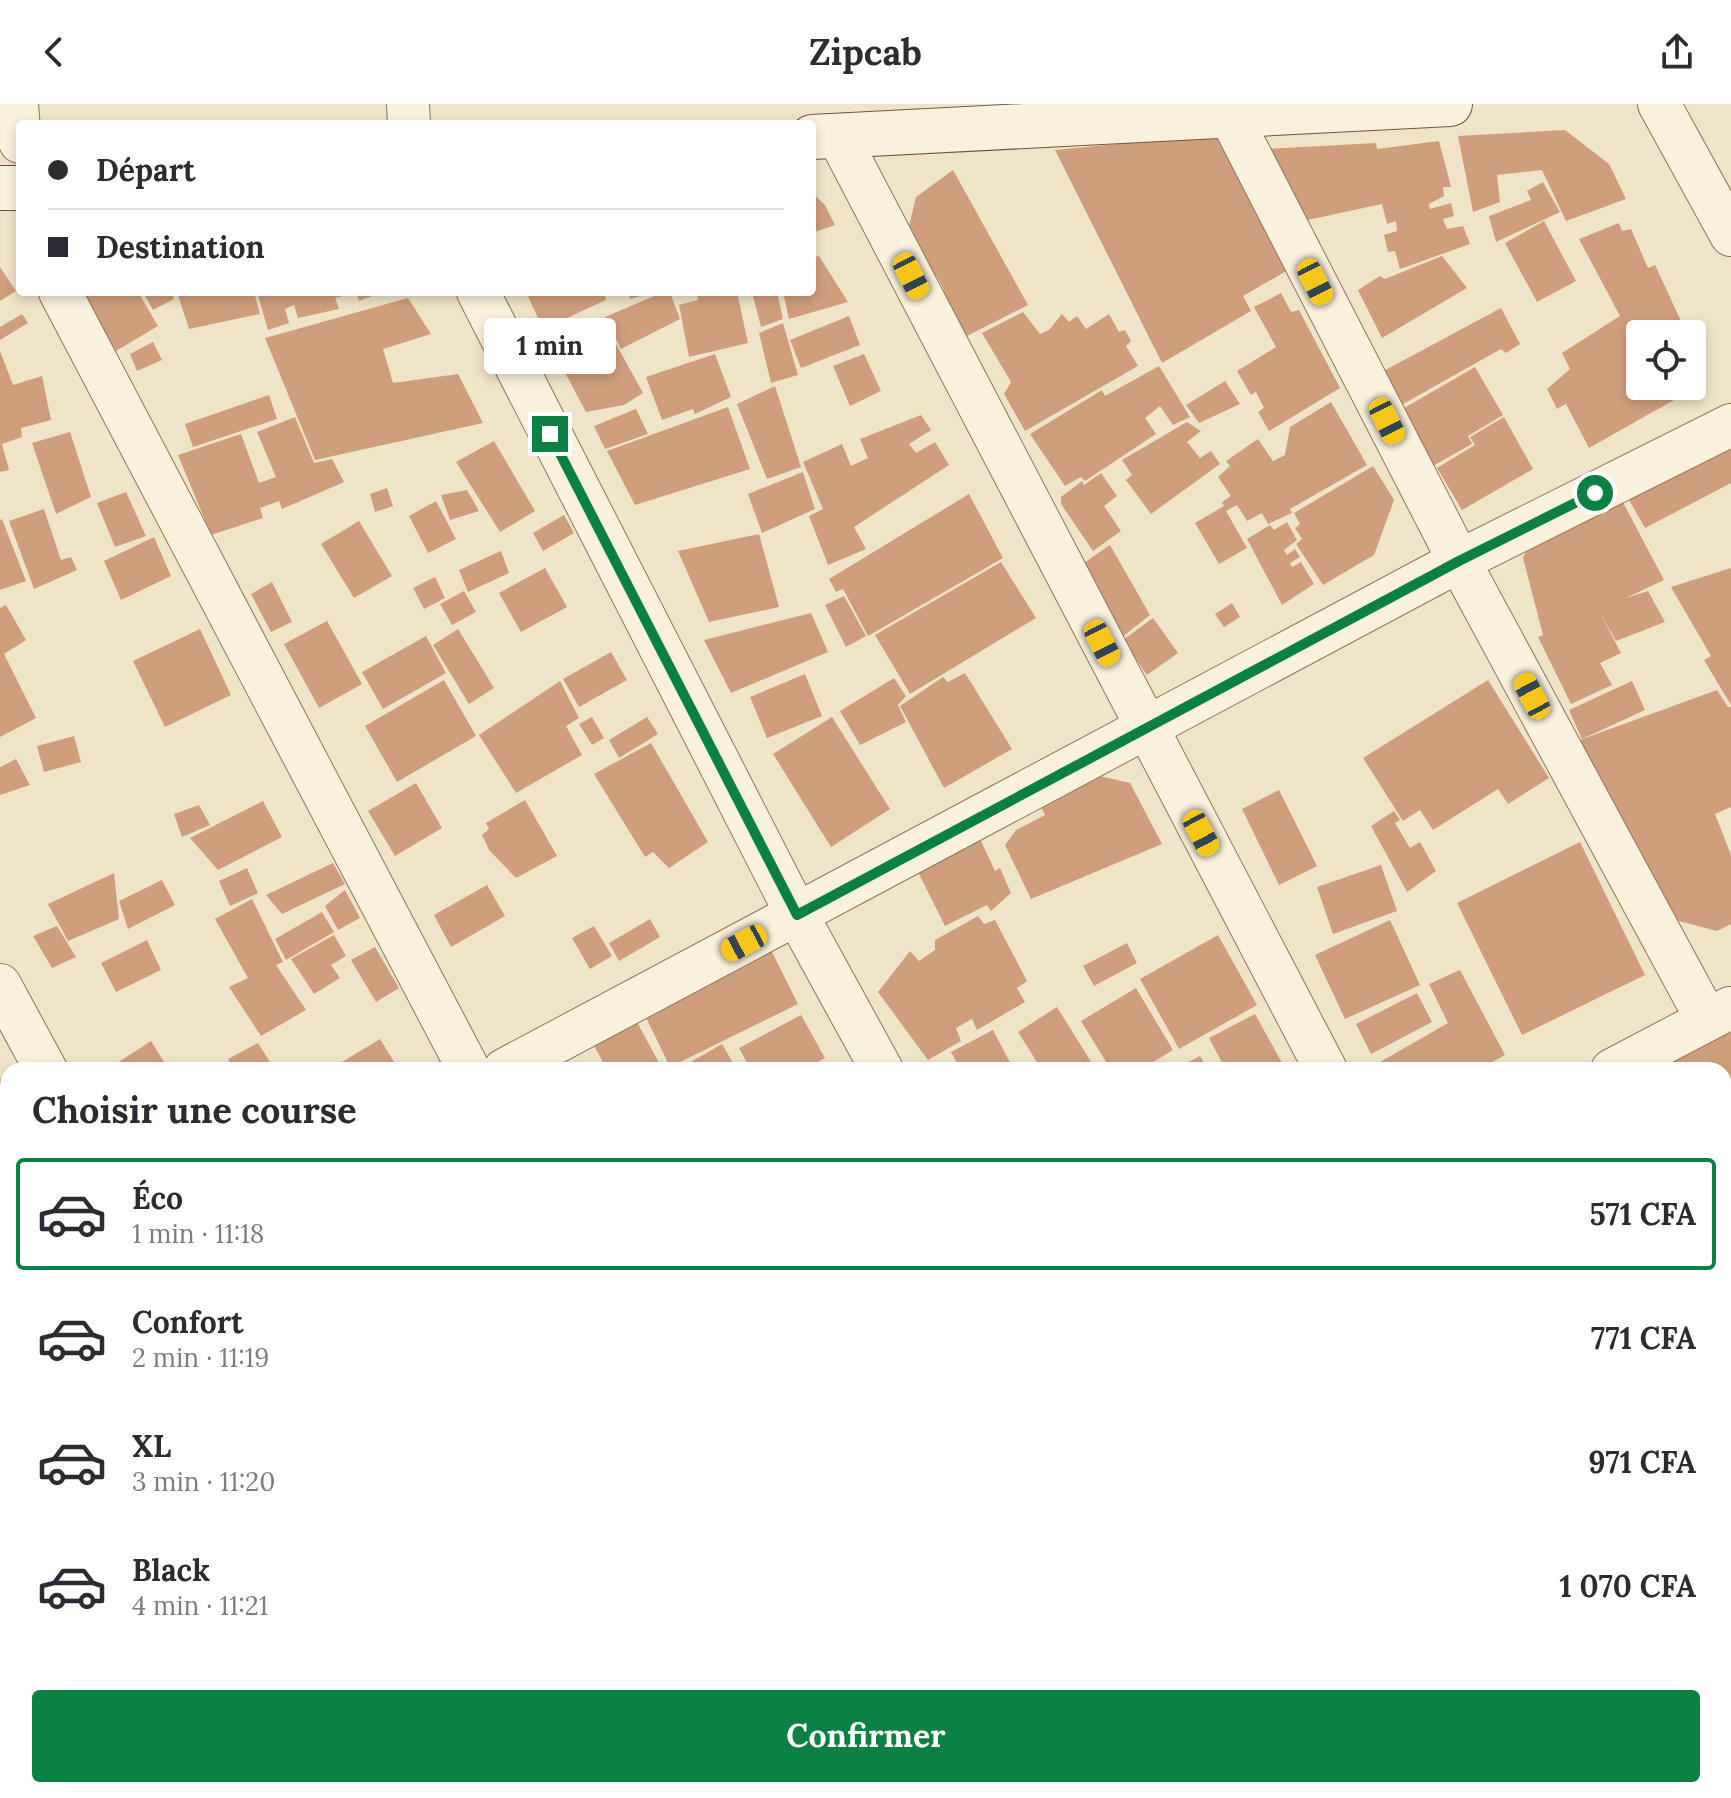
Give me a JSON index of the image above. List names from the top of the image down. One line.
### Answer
{"page":{"header":"Zipcab","banner":["Départ","Destination"],"bubble":"1 min","heading":"Choisir une course","list":[{"name":"Éco","note":"1 min · 11:18","value":"571 CFA"},{"name":"Confort","note":"2 min · 11:19","value":"771 CFA"},{"name":"XL","note":"3 min · 11:20","value":"971 CFA"},{"name":"Black","note":"4 min · 11:21","value":"1 070 CFA"}],"buttons":"Confirmer"}}
